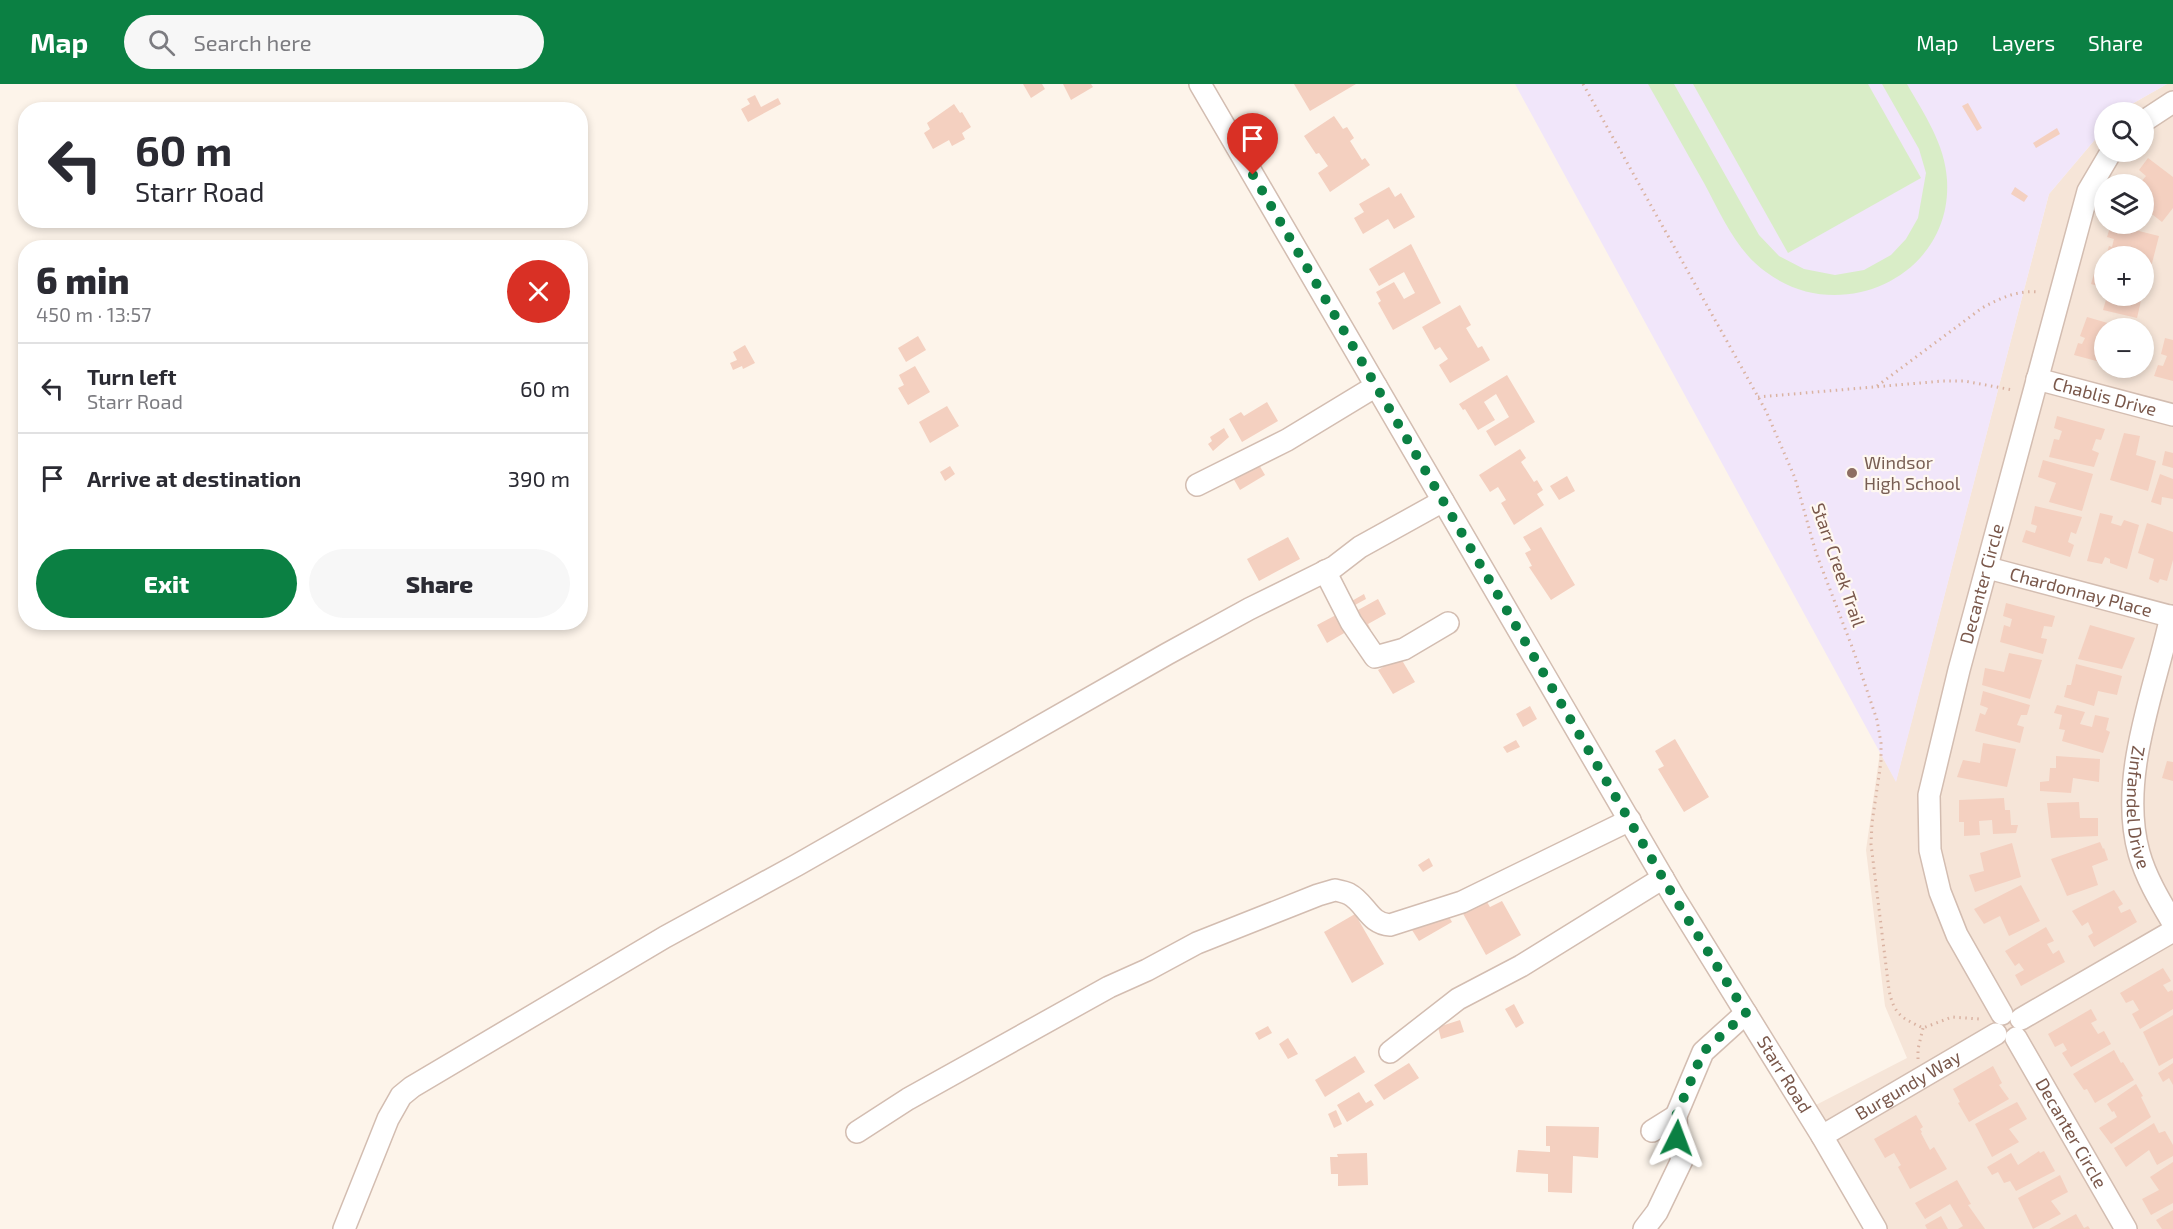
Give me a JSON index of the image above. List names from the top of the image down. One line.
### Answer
{"streets":{"street":["Chablis Drive","Decanter Circle","Chardonnay Place","Zinfandel Drive","Starr Road","Burgundy Way"],"path":["Starr Creek Trail"]},"crossings":[["Chablis Drive","Decanter Circle"],["Decanter Circle","Chardonnay Place"],["Decanter Circle","Burgundy Way"],["Chardonnay Place","Zinfandel Drive"],["Starr Road","Burgundy Way"]],"places":["Windsor High School"],"page":{"header":"Map","search":"Search here","nav":["Map","Layers","Share"],"map_buttons":["+","−"],"turn":["60 m","Starr Road"],"heading":["6 min","450 m · 13:57"],"list":[{"name":"Turn left","note":"Starr Road","value":"60 m"},{"name":"Arrive at destination","value":"390 m"}],"buttons":["Exit","Share"]}}
